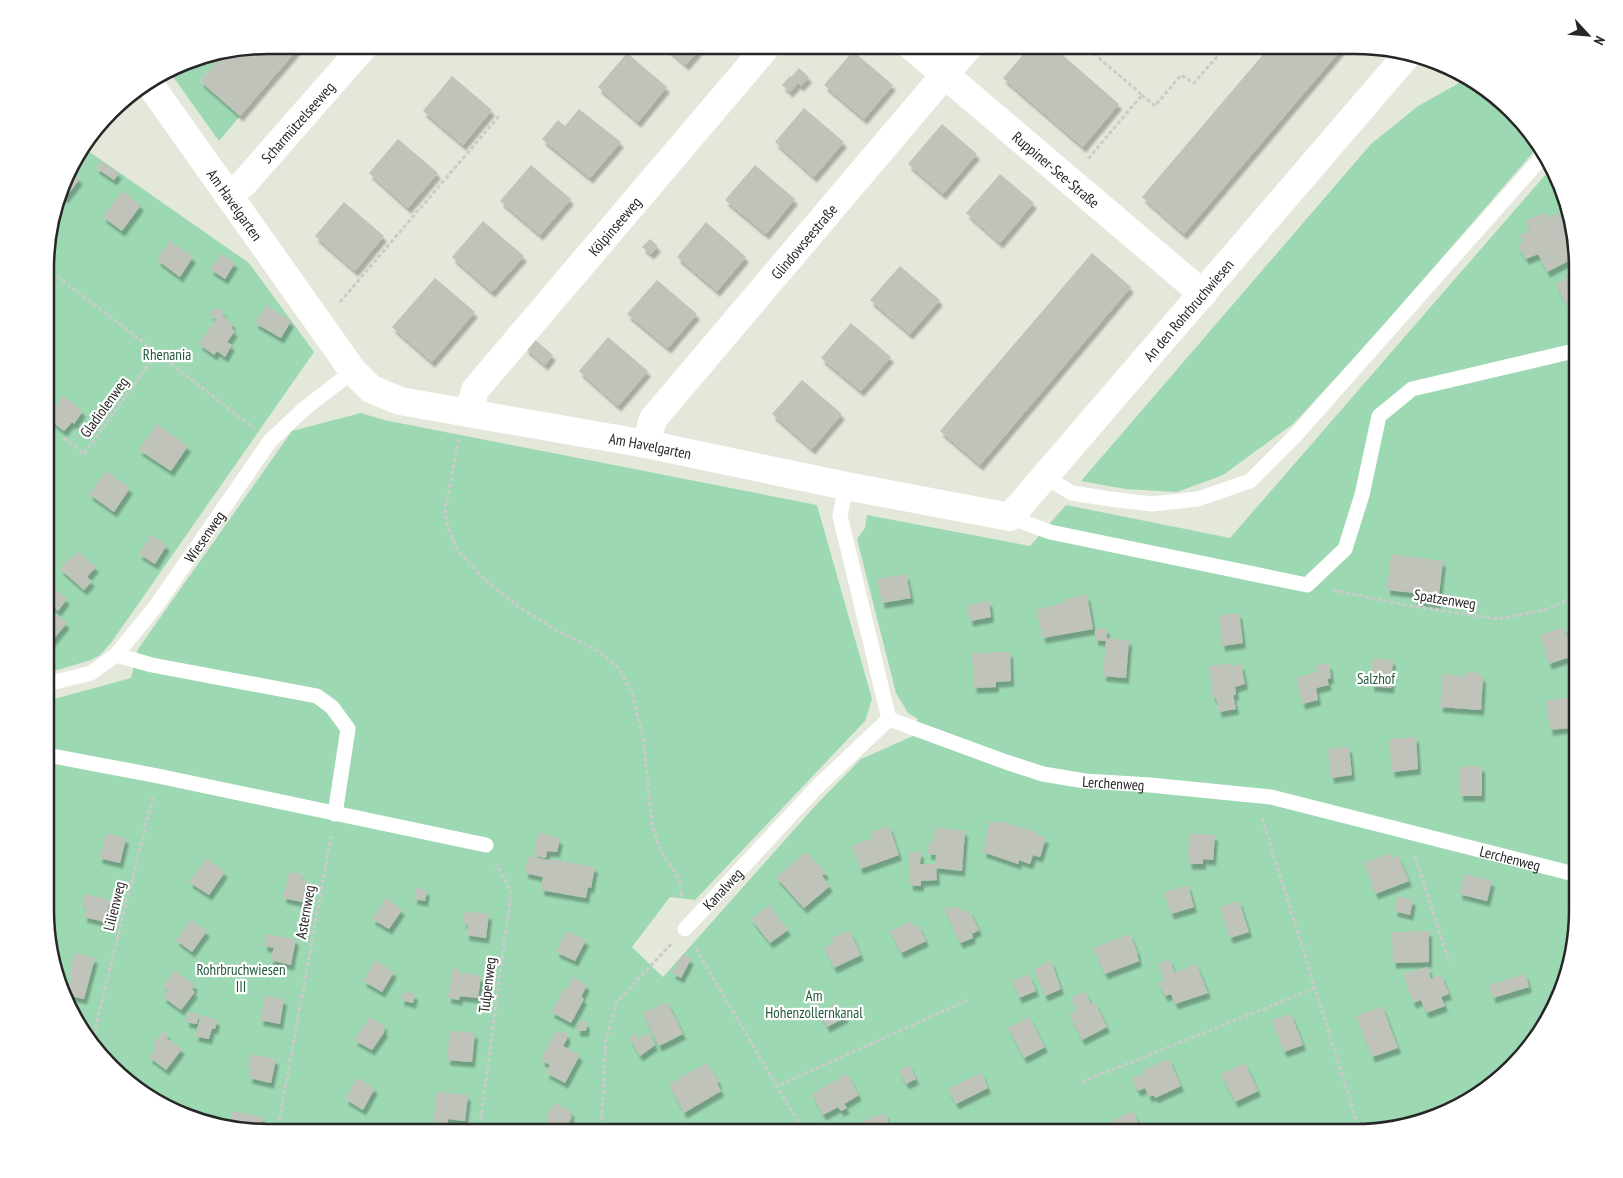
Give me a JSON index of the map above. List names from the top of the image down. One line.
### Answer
{"streets":{"street":["Scharmützelseeweg","Ruppiner-See-Straße","Am Havelgarten","Kölpinseeweg","Glindowseestraße","An den Rohrbruchwiesen"],"lane":["Wiesenweg","Lerchenweg","Kanalweg"],"path":["Gladiolenweg","Spatzenweg","Lilienweg","Asternweg","Tulpenweg"]},"crossings":[["Scharmützelseeweg","Am Havelgarten"],["Ruppiner-See-Straße","Glindowseestraße"],["Ruppiner-See-Straße","An den Rohrbruchwiesen"],["Am Havelgarten","Kölpinseeweg"],["Am Havelgarten","Glindowseestraße"],["Am Havelgarten","An den Rohrbruchwiesen"],["Am Havelgarten","Wiesenweg"],["Lerchenweg","Kanalweg"]],"parks":["Rhenania","Salzhof","Rohrbruchwiesen III","Am Hohenzollernkanal"],"north":"bottom right"}
